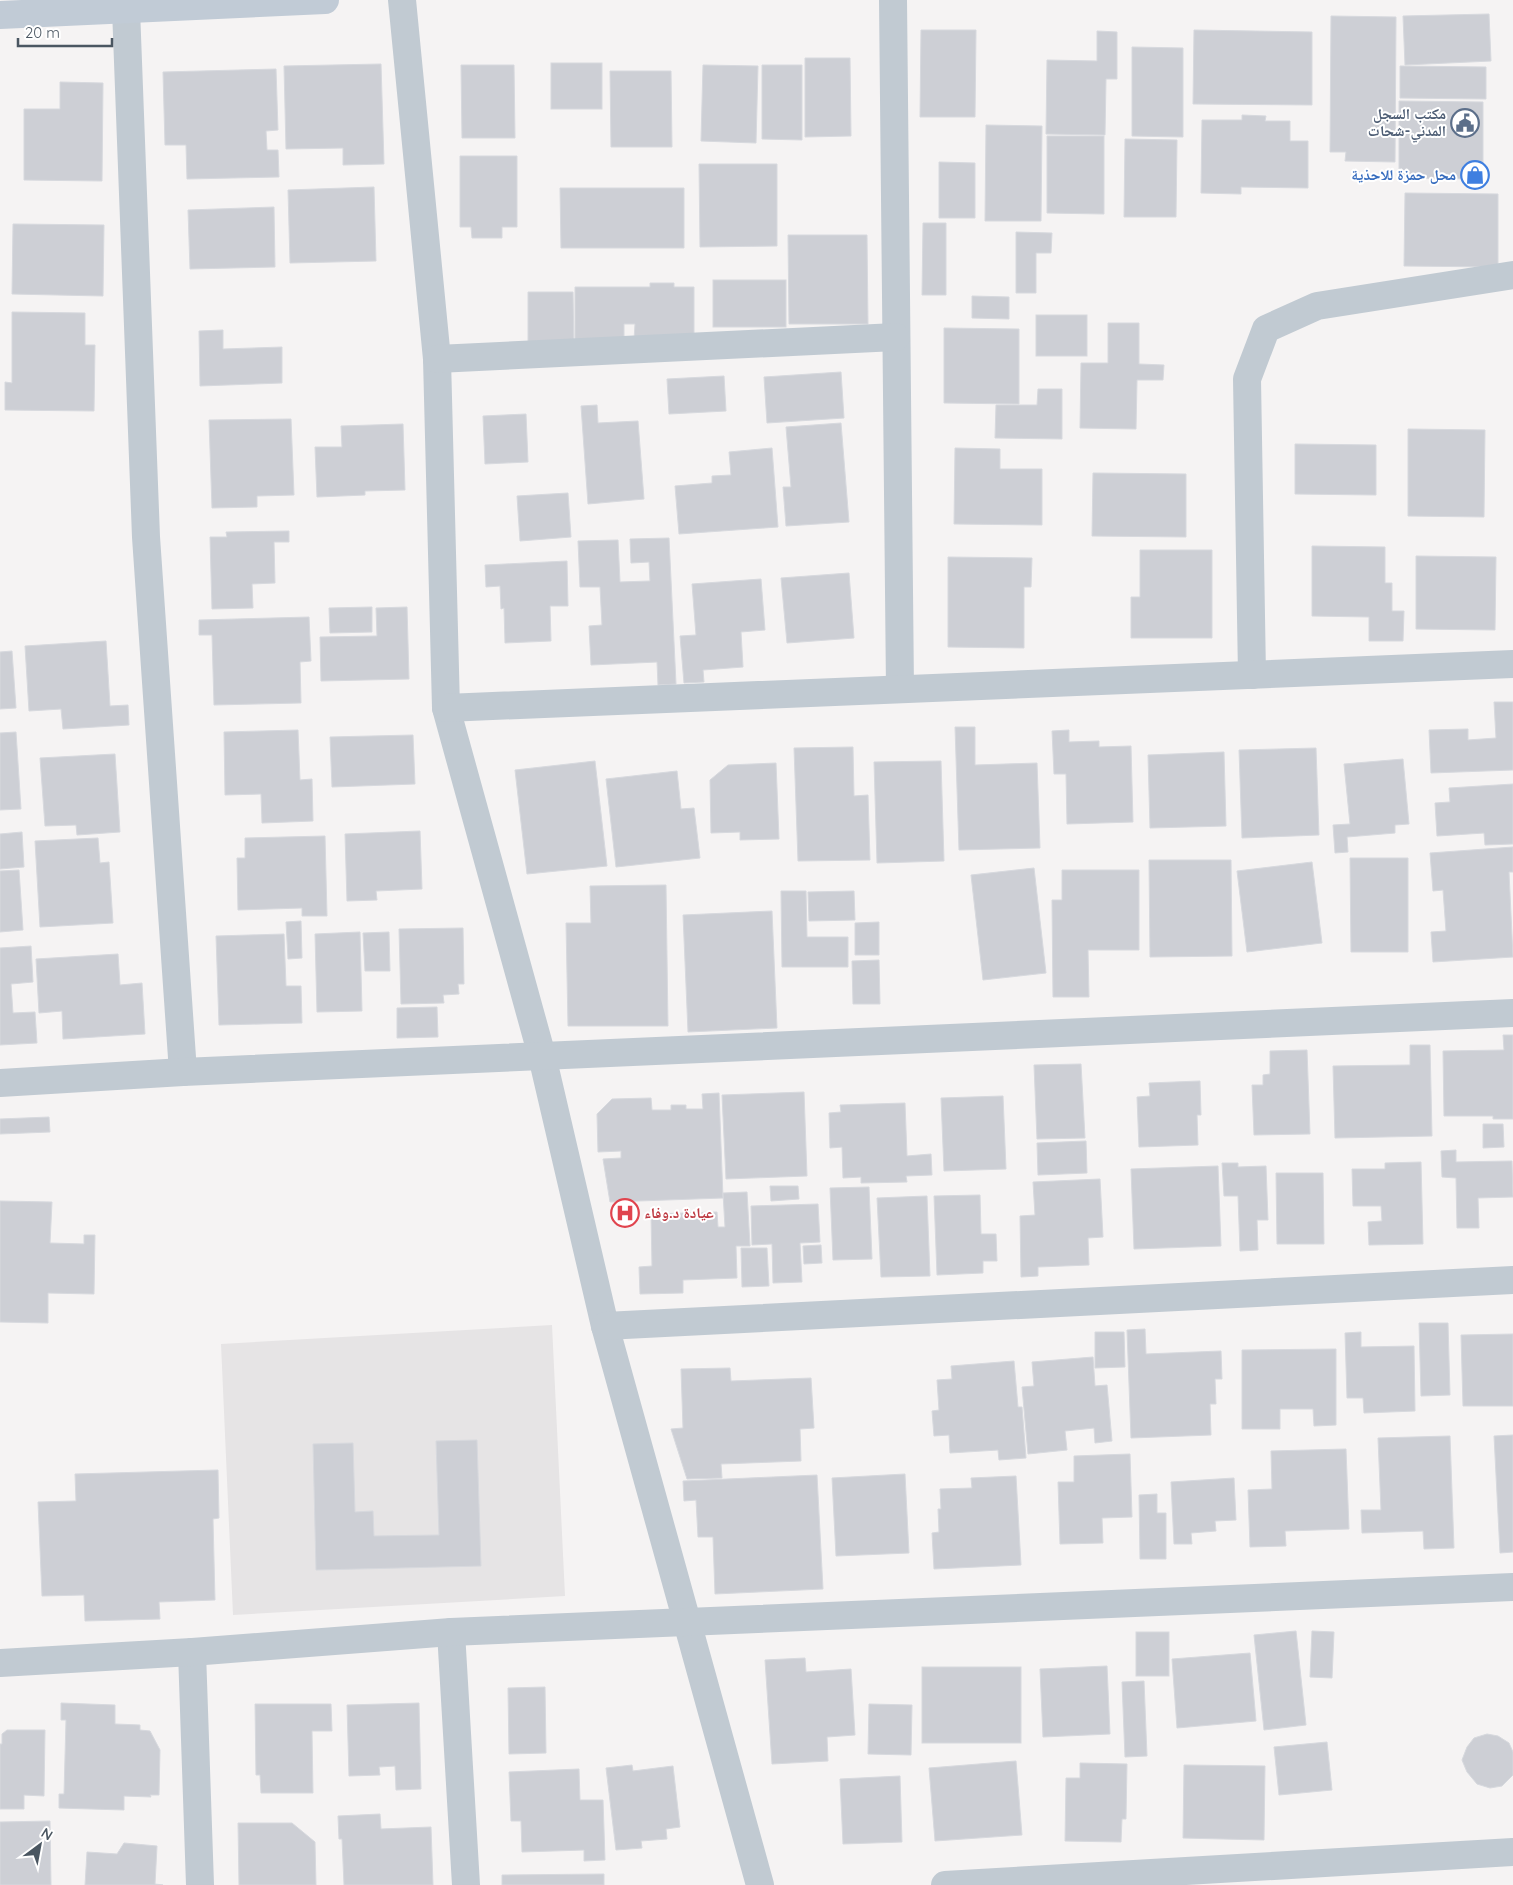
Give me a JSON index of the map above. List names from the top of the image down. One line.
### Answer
{"places":{"public building":["مكتب السجل المدني-شحات"],"shop":["محل حمزة للاحذية"],"hospital":["عيادة د.وفاء"]},"scale_bar":"20 m","north":"top right"}
